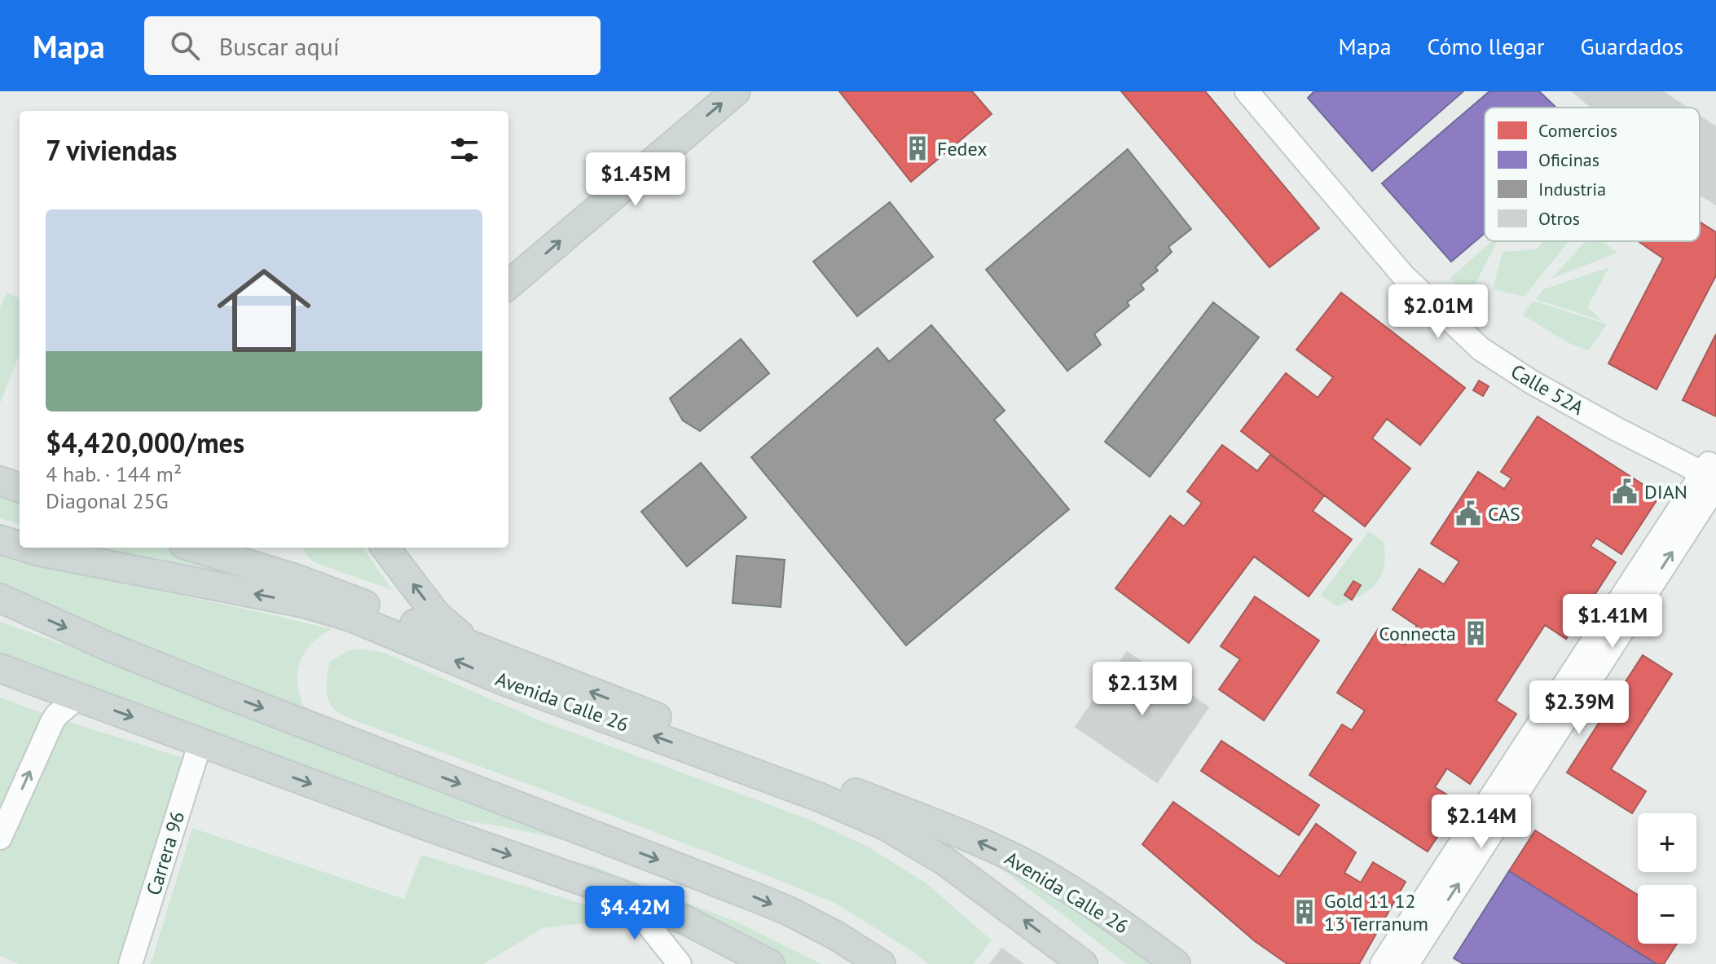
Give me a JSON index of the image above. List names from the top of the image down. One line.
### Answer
{"streets":{"main road":["Avenida Calle 26"],"street":["Calle 52A","Carrera 96"]},"places":{"building":["Fedex","Connecta","Gold 11 12 13 Terranum"],"public building":["DIAN","CAS"]},"legend":["Comercios","Oficinas","Industria","Otros"],"page":{"header":"Mapa","search":"Buscar aquí","nav":["Mapa","Cómo llegar","Guardados"],"heading":"7 viviendas","price":["$1.45M","$2.01M","$1.41M","$2.13M","$2.39M","$2.14M","$4.42M"],"list":[{"name":"$4,420,000/mes","note":"4 hab. · 144 m² · Diagonal 25G"}],"map_buttons":["+","−"]}}
